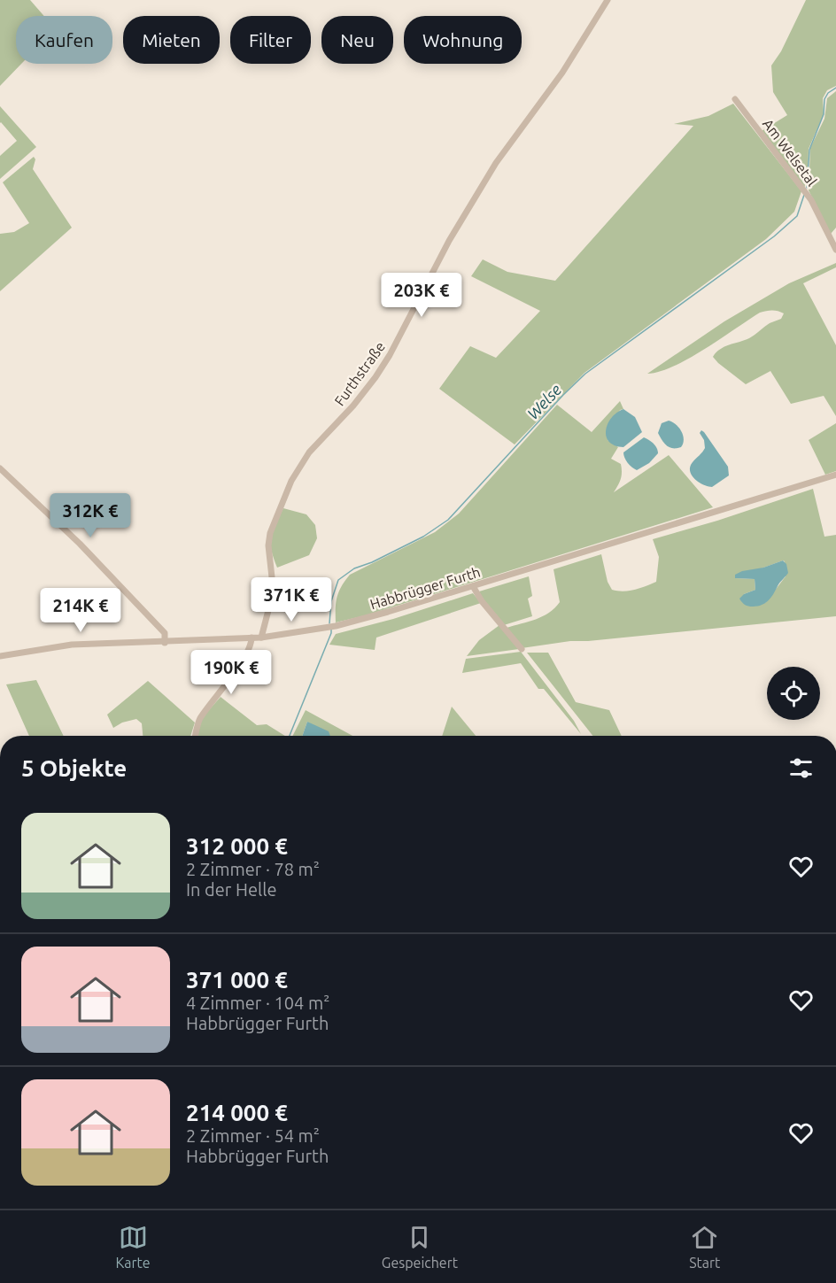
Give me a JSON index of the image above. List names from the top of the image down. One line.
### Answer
{"streets":{"street":["Am Welsetal","Furthstraße","Habbrügger Furth"]},"crossings":[["Furthstraße","Habbrügger Furth"]],"water":["Welse"],"page":{"chip":["Kaufen","Mieten","Filter","Neu","Wohnung"],"price":["203K €","312K €","371K €","214K €","190K €"],"heading":"5 Objekte","list":[{"name":"312 000 €","note":"2 Zimmer · 78 m² · In der Helle"},{"name":"371 000 €","note":"4 Zimmer · 104 m² · Habbrügger Furth"},{"name":"214 000 €","note":"2 Zimmer · 54 m² · Habbrügger Furth"}],"tabs":["Karte","Gespeichert","Start"]}}
